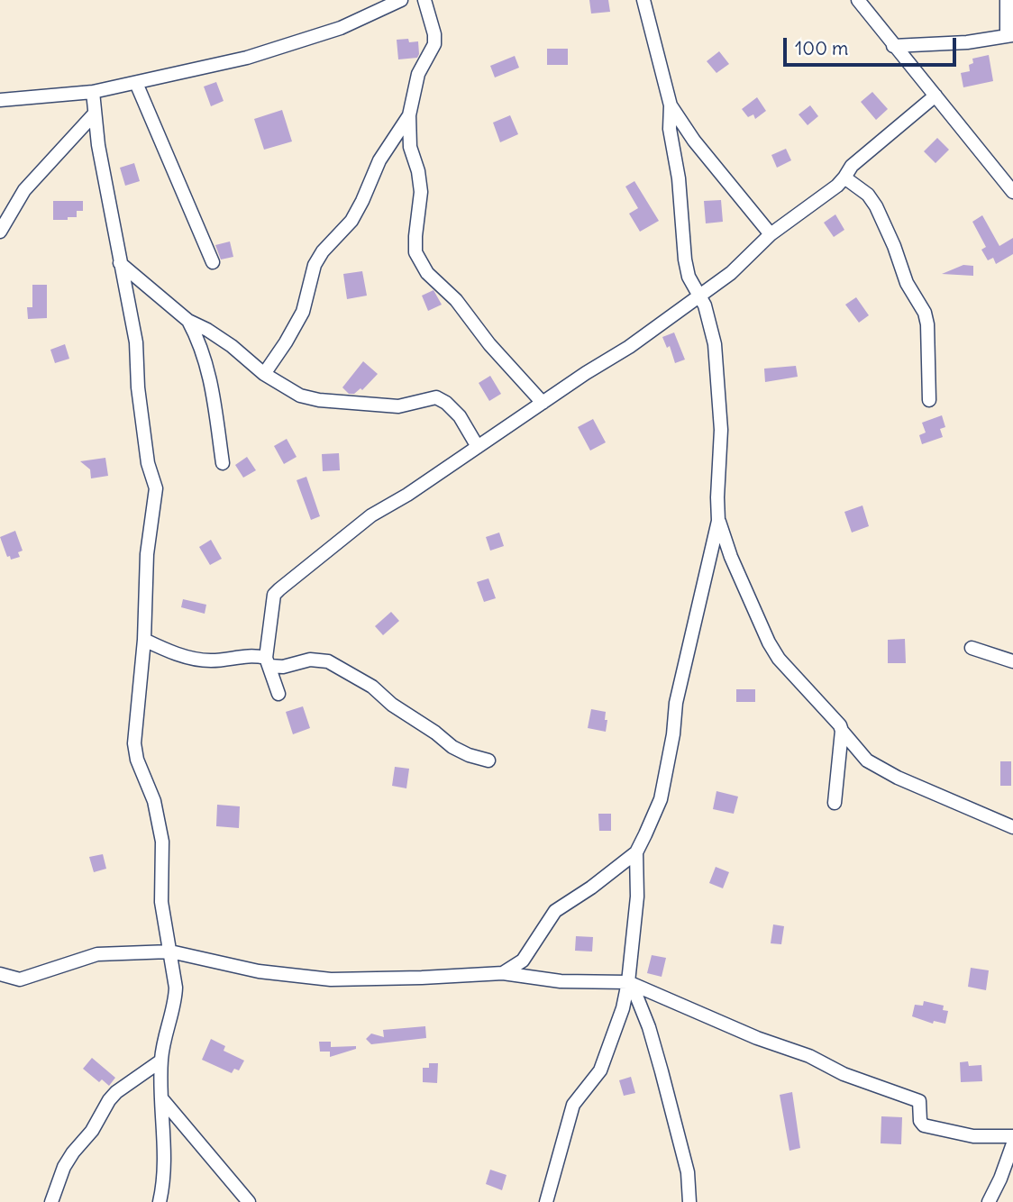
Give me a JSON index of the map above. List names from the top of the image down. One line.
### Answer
{"scale_bar":"100 m"}
